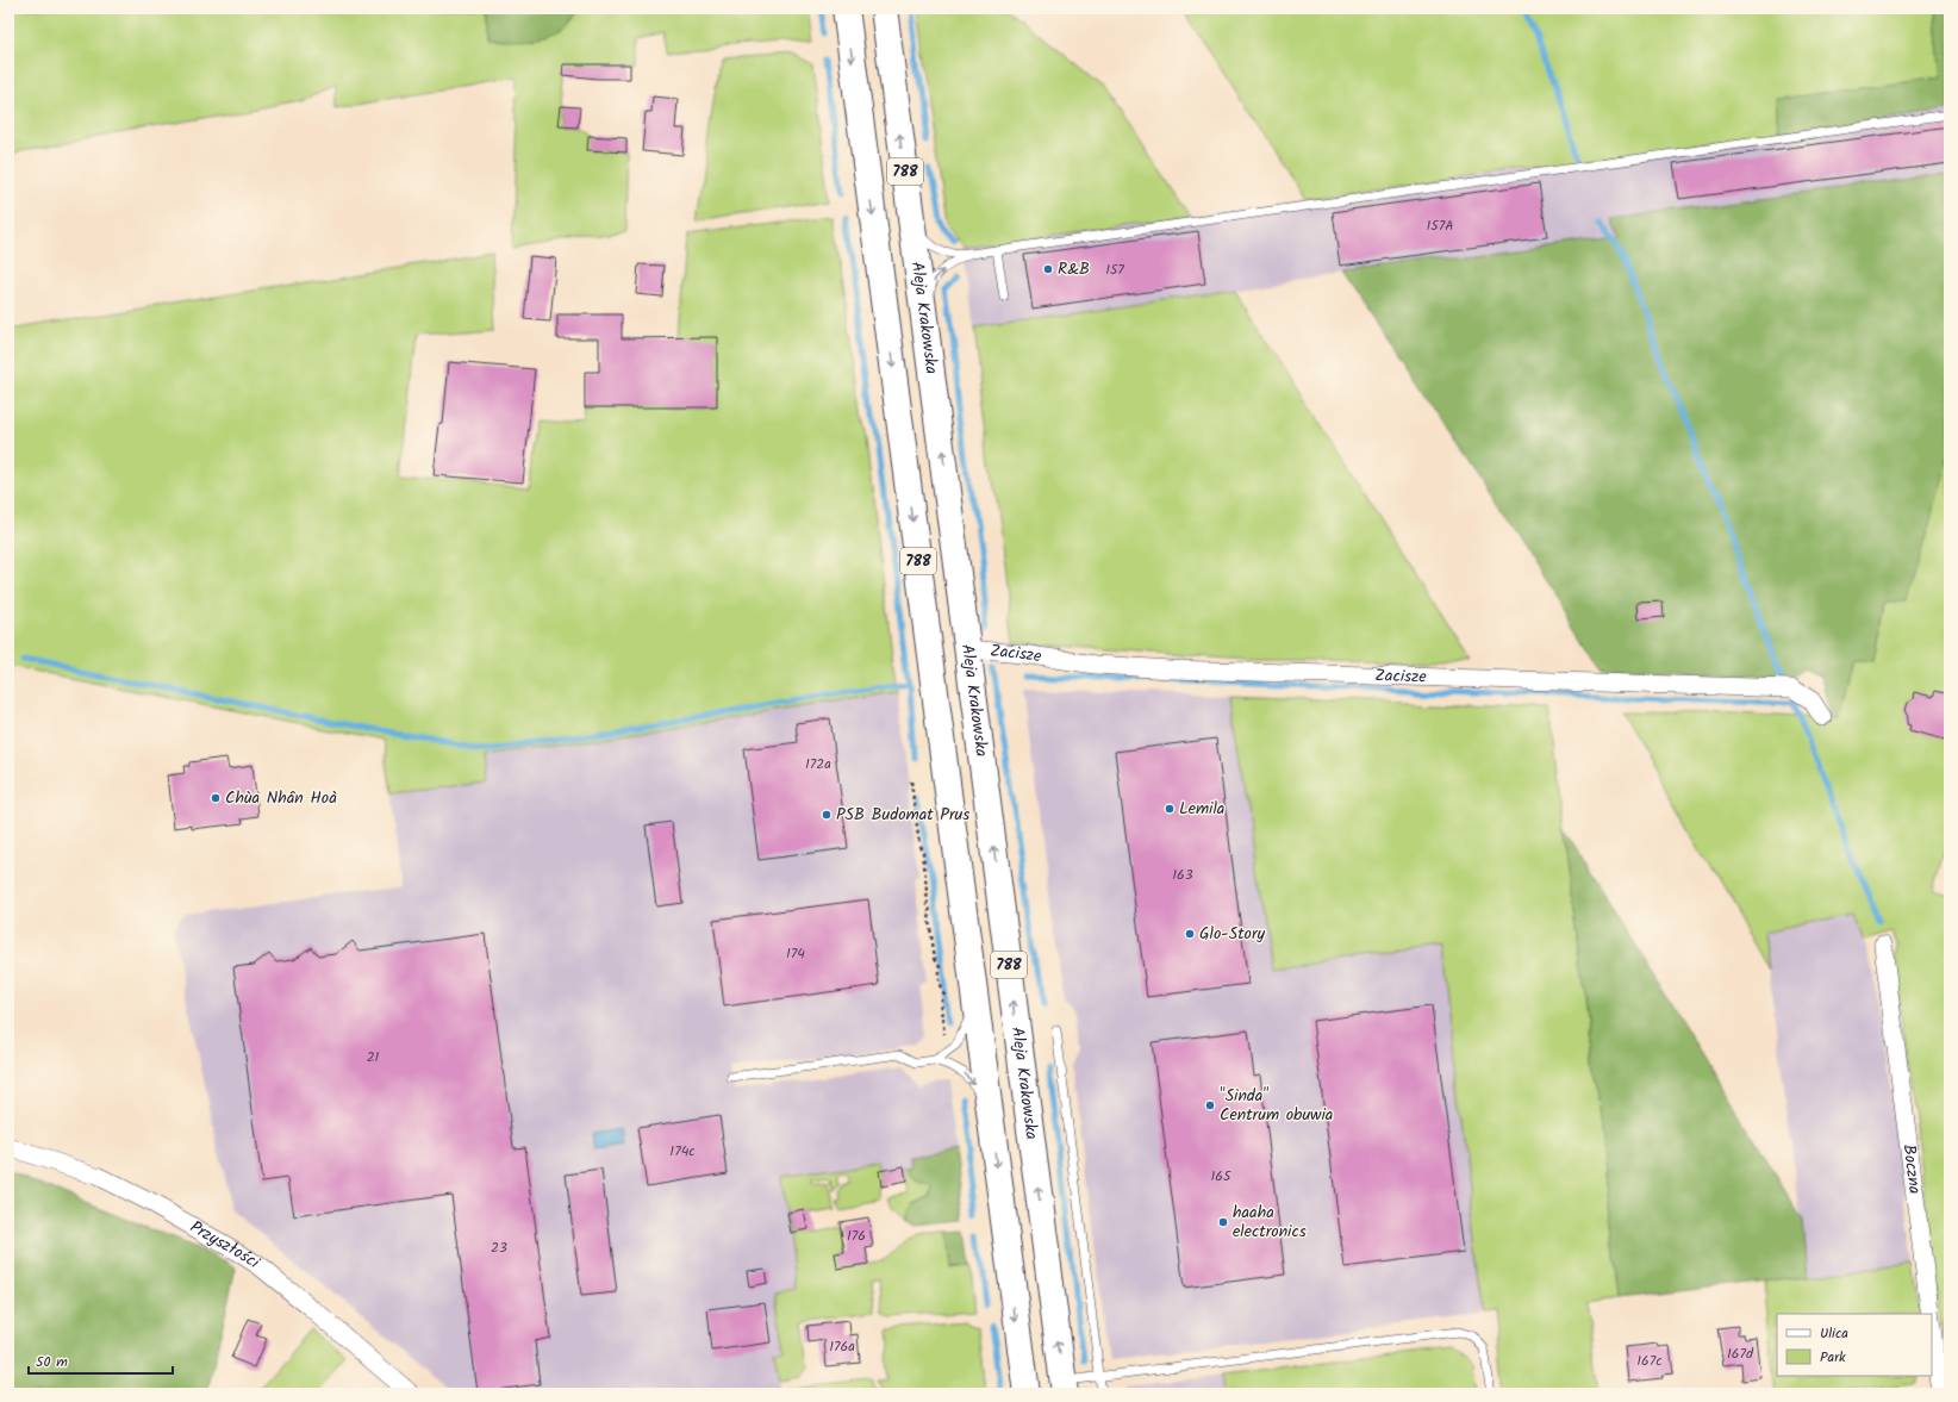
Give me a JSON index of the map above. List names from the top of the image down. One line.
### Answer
{"streets":{"main road":["788","Aleja Krakowska"],"street":["Zacisze","Boczna","Przyszłości"]},"crossings":[["Aleja Krakowska","Zacisze"]],"places":["R&B","Chùa Nhân Hoà","Lemila","PSB Budomat Prus","Glo-Story","\"Sinda\" Centrum obuwia","haaha electronics"],"house_numbers":["157A","157","172a","163","174","21","174c","165","176","23","176a","167d","167c"],"legend":["Ulica","Park"],"scale_bar":"50 m"}
